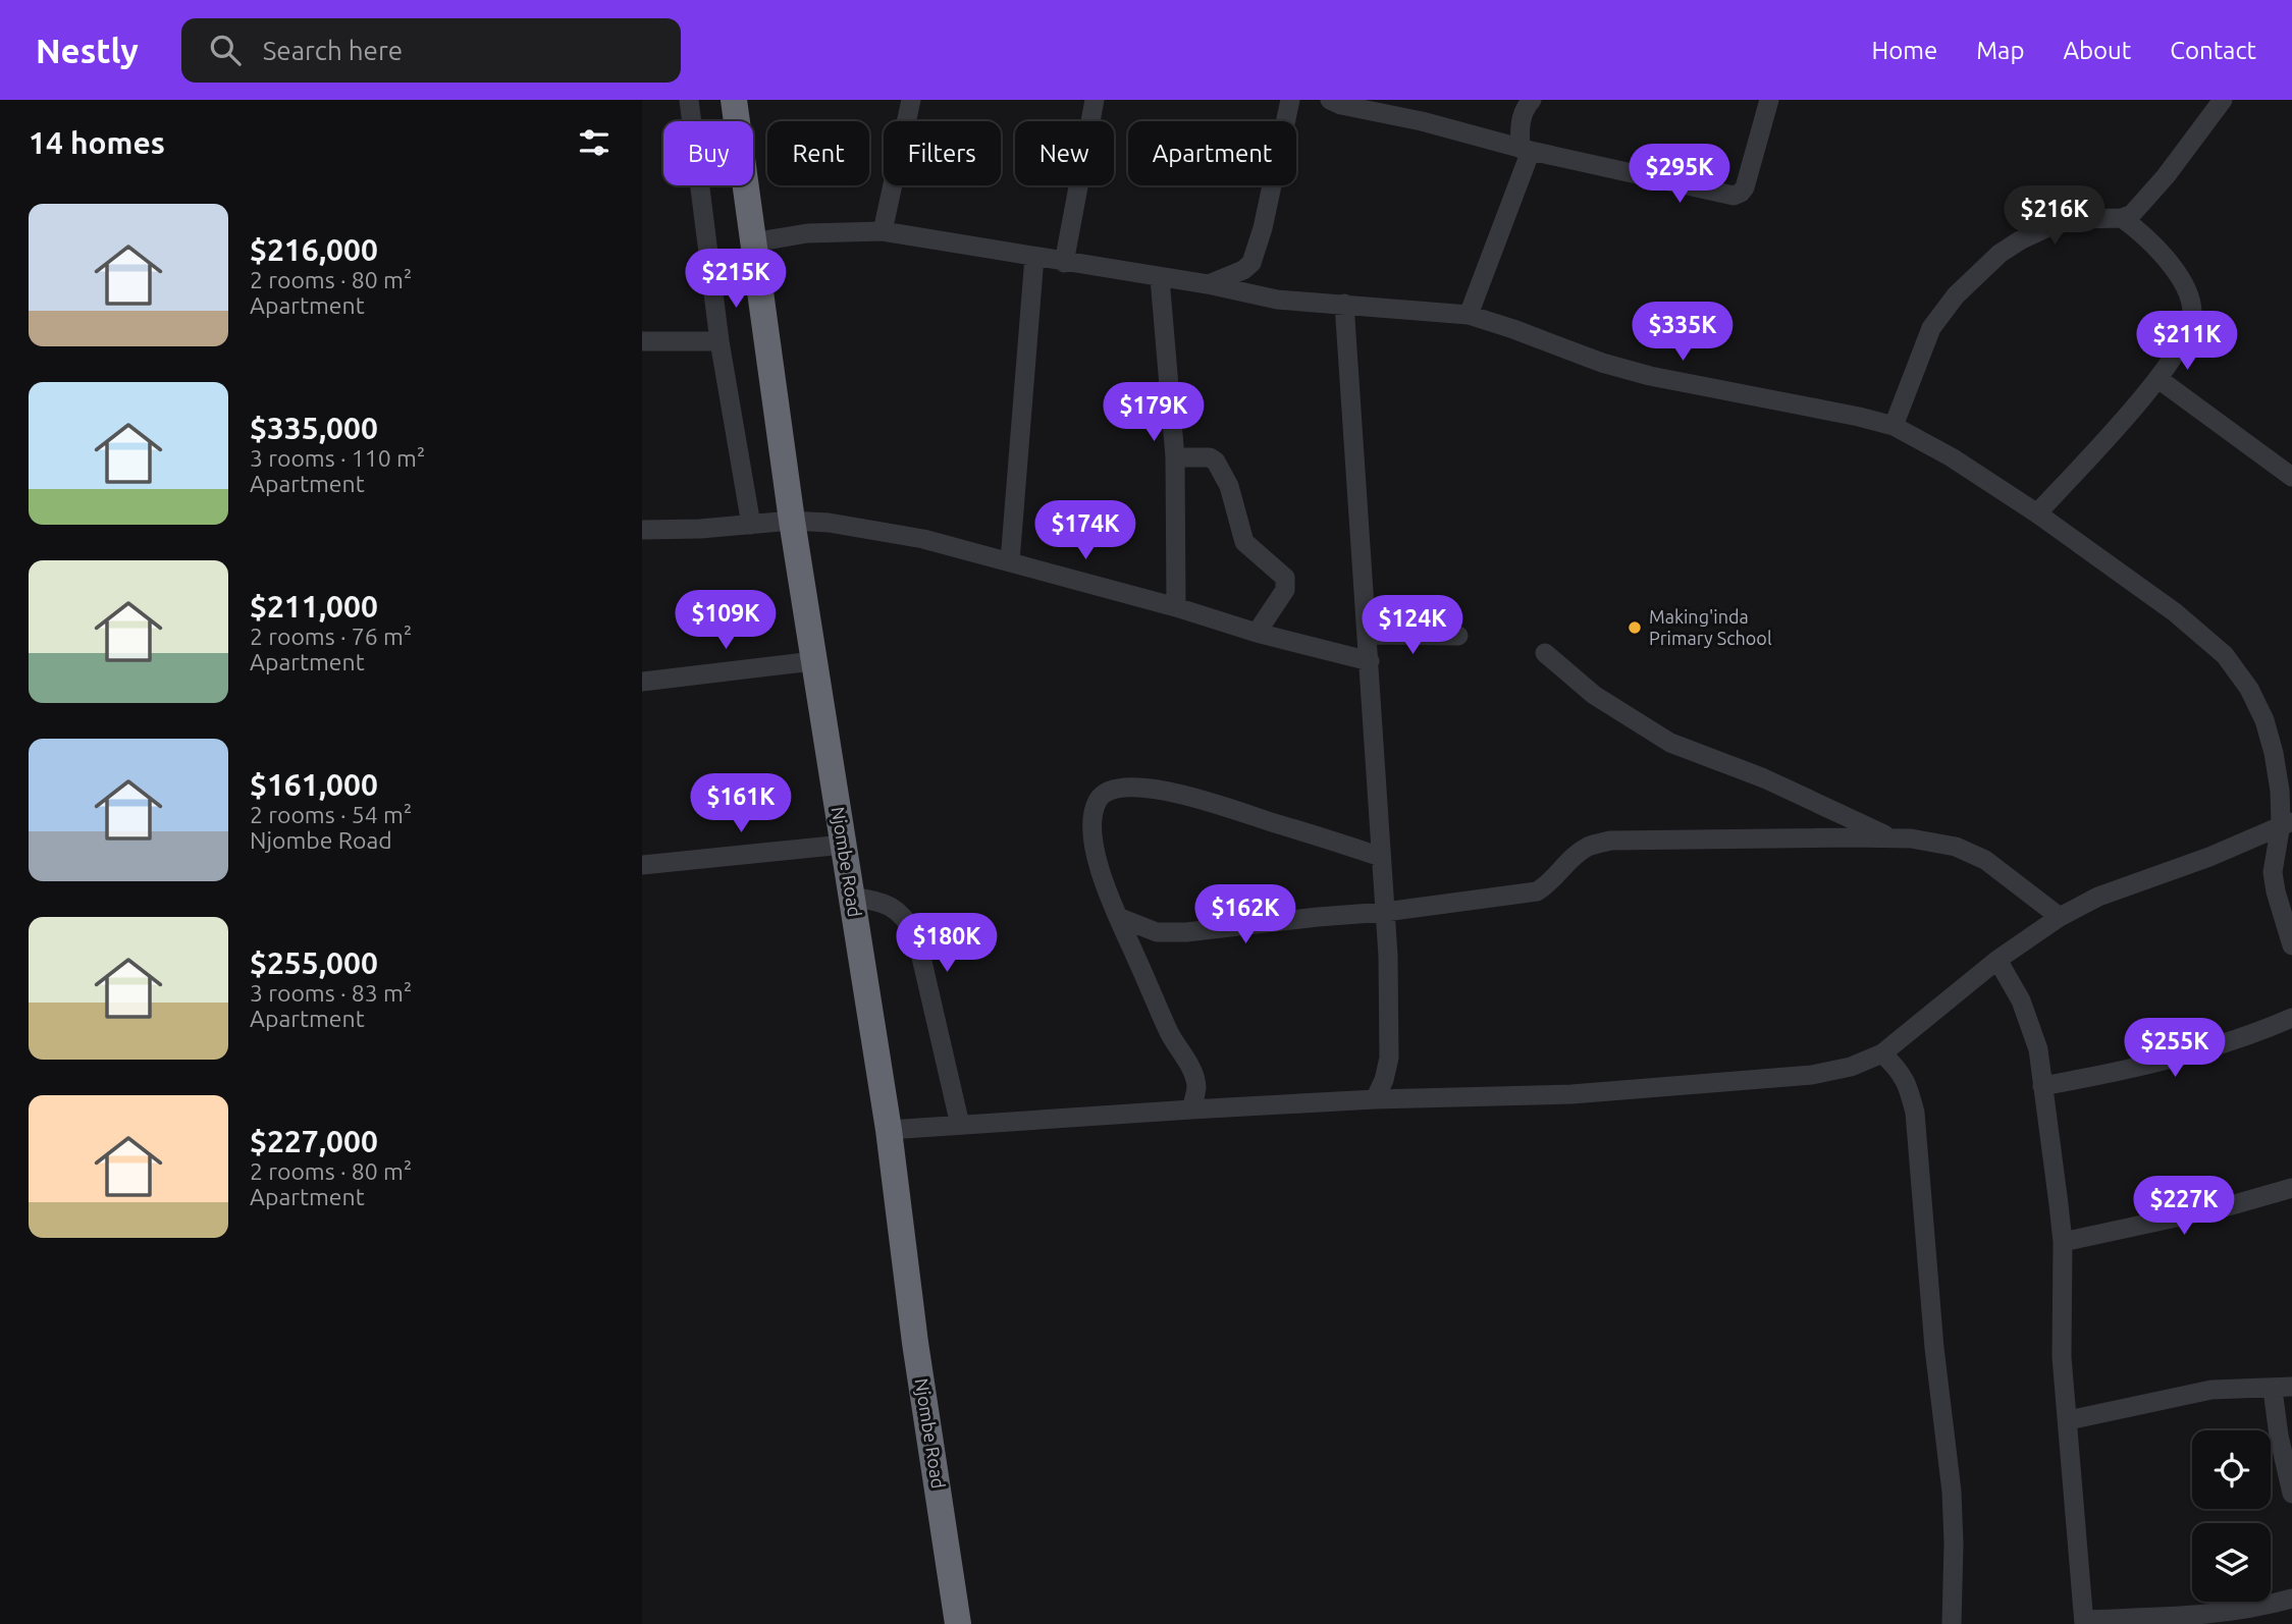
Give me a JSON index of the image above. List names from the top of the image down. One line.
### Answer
{"streets":{"highway":["Njombe Road"]},"places":["Making'inda Primary School"],"page":{"header":"Nestly","search":"Search here","nav":["Home","Map","About","Contact"],"heading":"14 homes","chip":["Buy","Rent","Filters","New","Apartment"],"price":["$295K","$216K","$215K","$335K","$211K","$179K","$174K","$109K","$124K","$161K","$162K","$180K","$255K","$227K"],"list":[{"name":"$216,000","note":"2 rooms · 80 m² · Apartment"},{"name":"$335,000","note":"3 rooms · 110 m² · Apartment"},{"name":"$211,000","note":"2 rooms · 76 m² · Apartment"},{"name":"$161,000","note":"2 rooms · 54 m² · Njombe Road"},{"name":"$255,000","note":"3 rooms · 83 m² · Apartment"},{"name":"$227,000","note":"2 rooms · 80 m² · Apartment"}]}}
